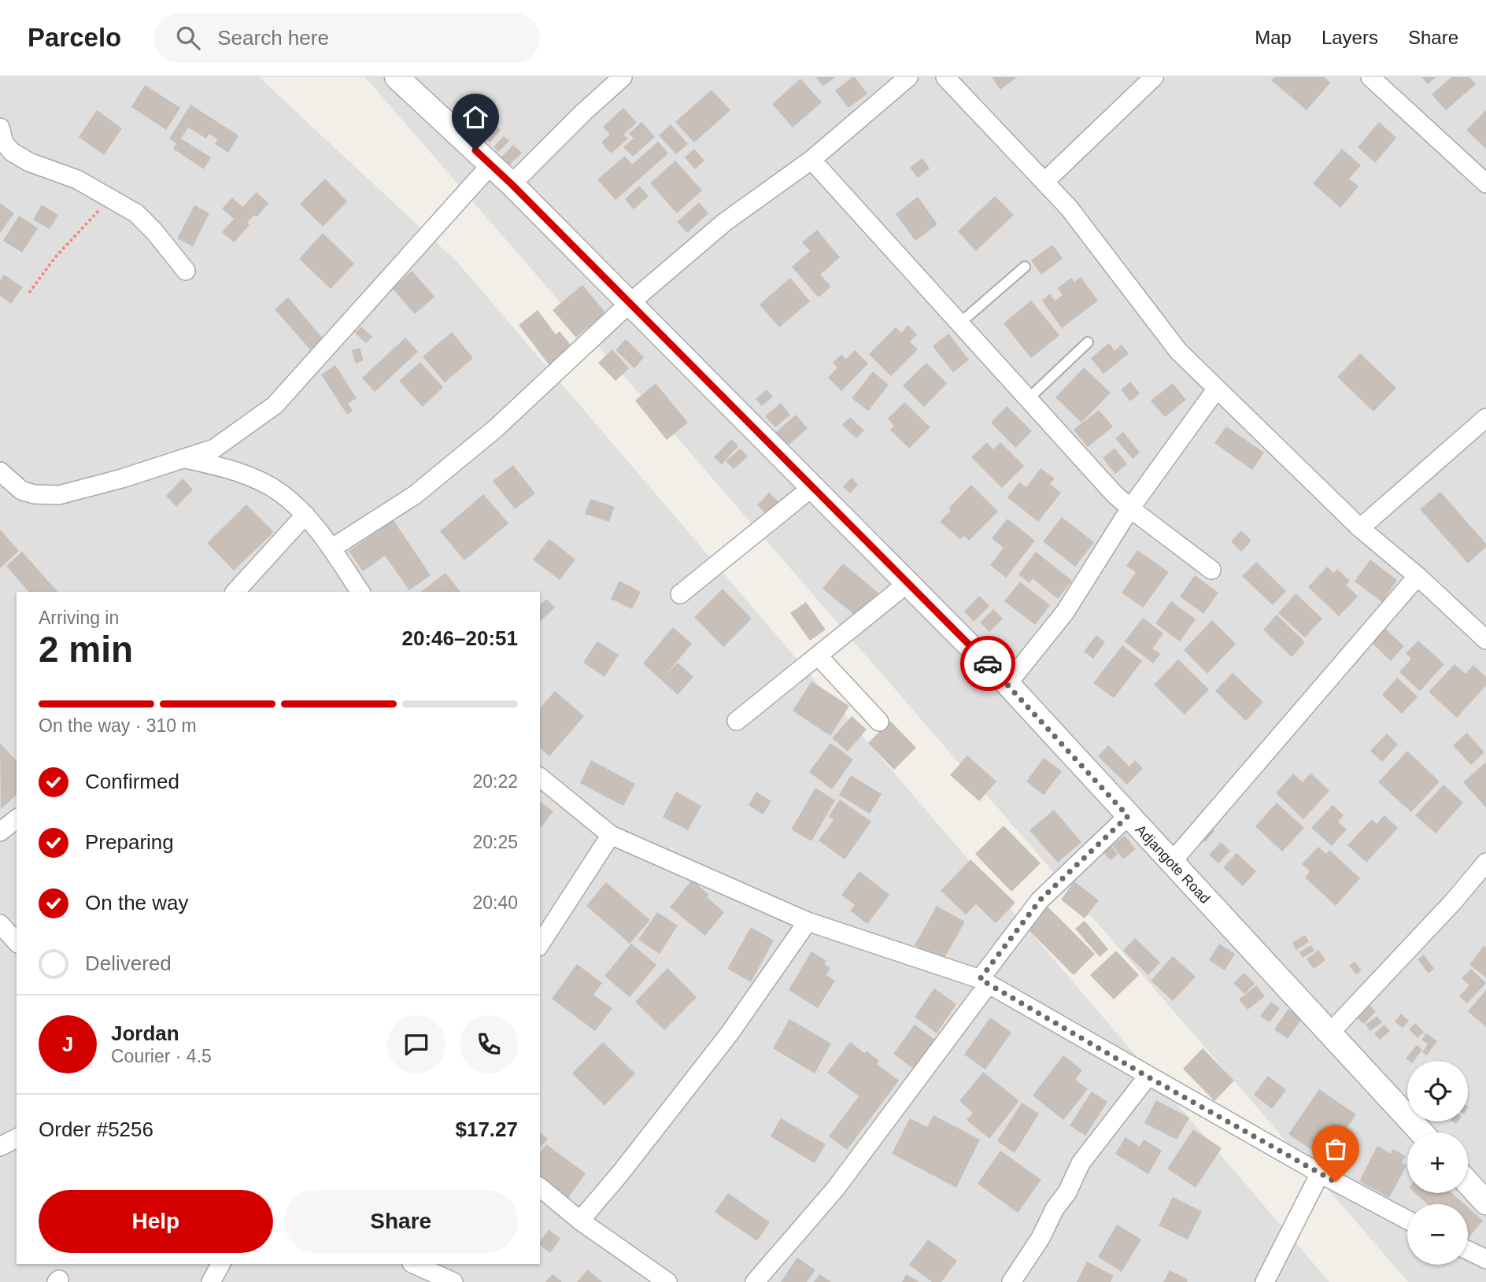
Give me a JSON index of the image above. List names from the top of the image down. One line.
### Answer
{"streets":{"street":["Adjangote Road"]},"page":{"header":"Parcelo","search":"Search here","nav":["Map","Layers","Share"],"heading":["2 min","Arriving in","20:46–20:51"],"panel":["Jordan","Courier · 4.5","Order #5256","$17.27"],"bar":"On the way · 310 m","list":[["Confirmed","20:22"],["Preparing","20:25"],["On the way","20:40"],"Delivered"],"round":"J","map_buttons":["+","−"],"buttons":["Help","Share"]}}
